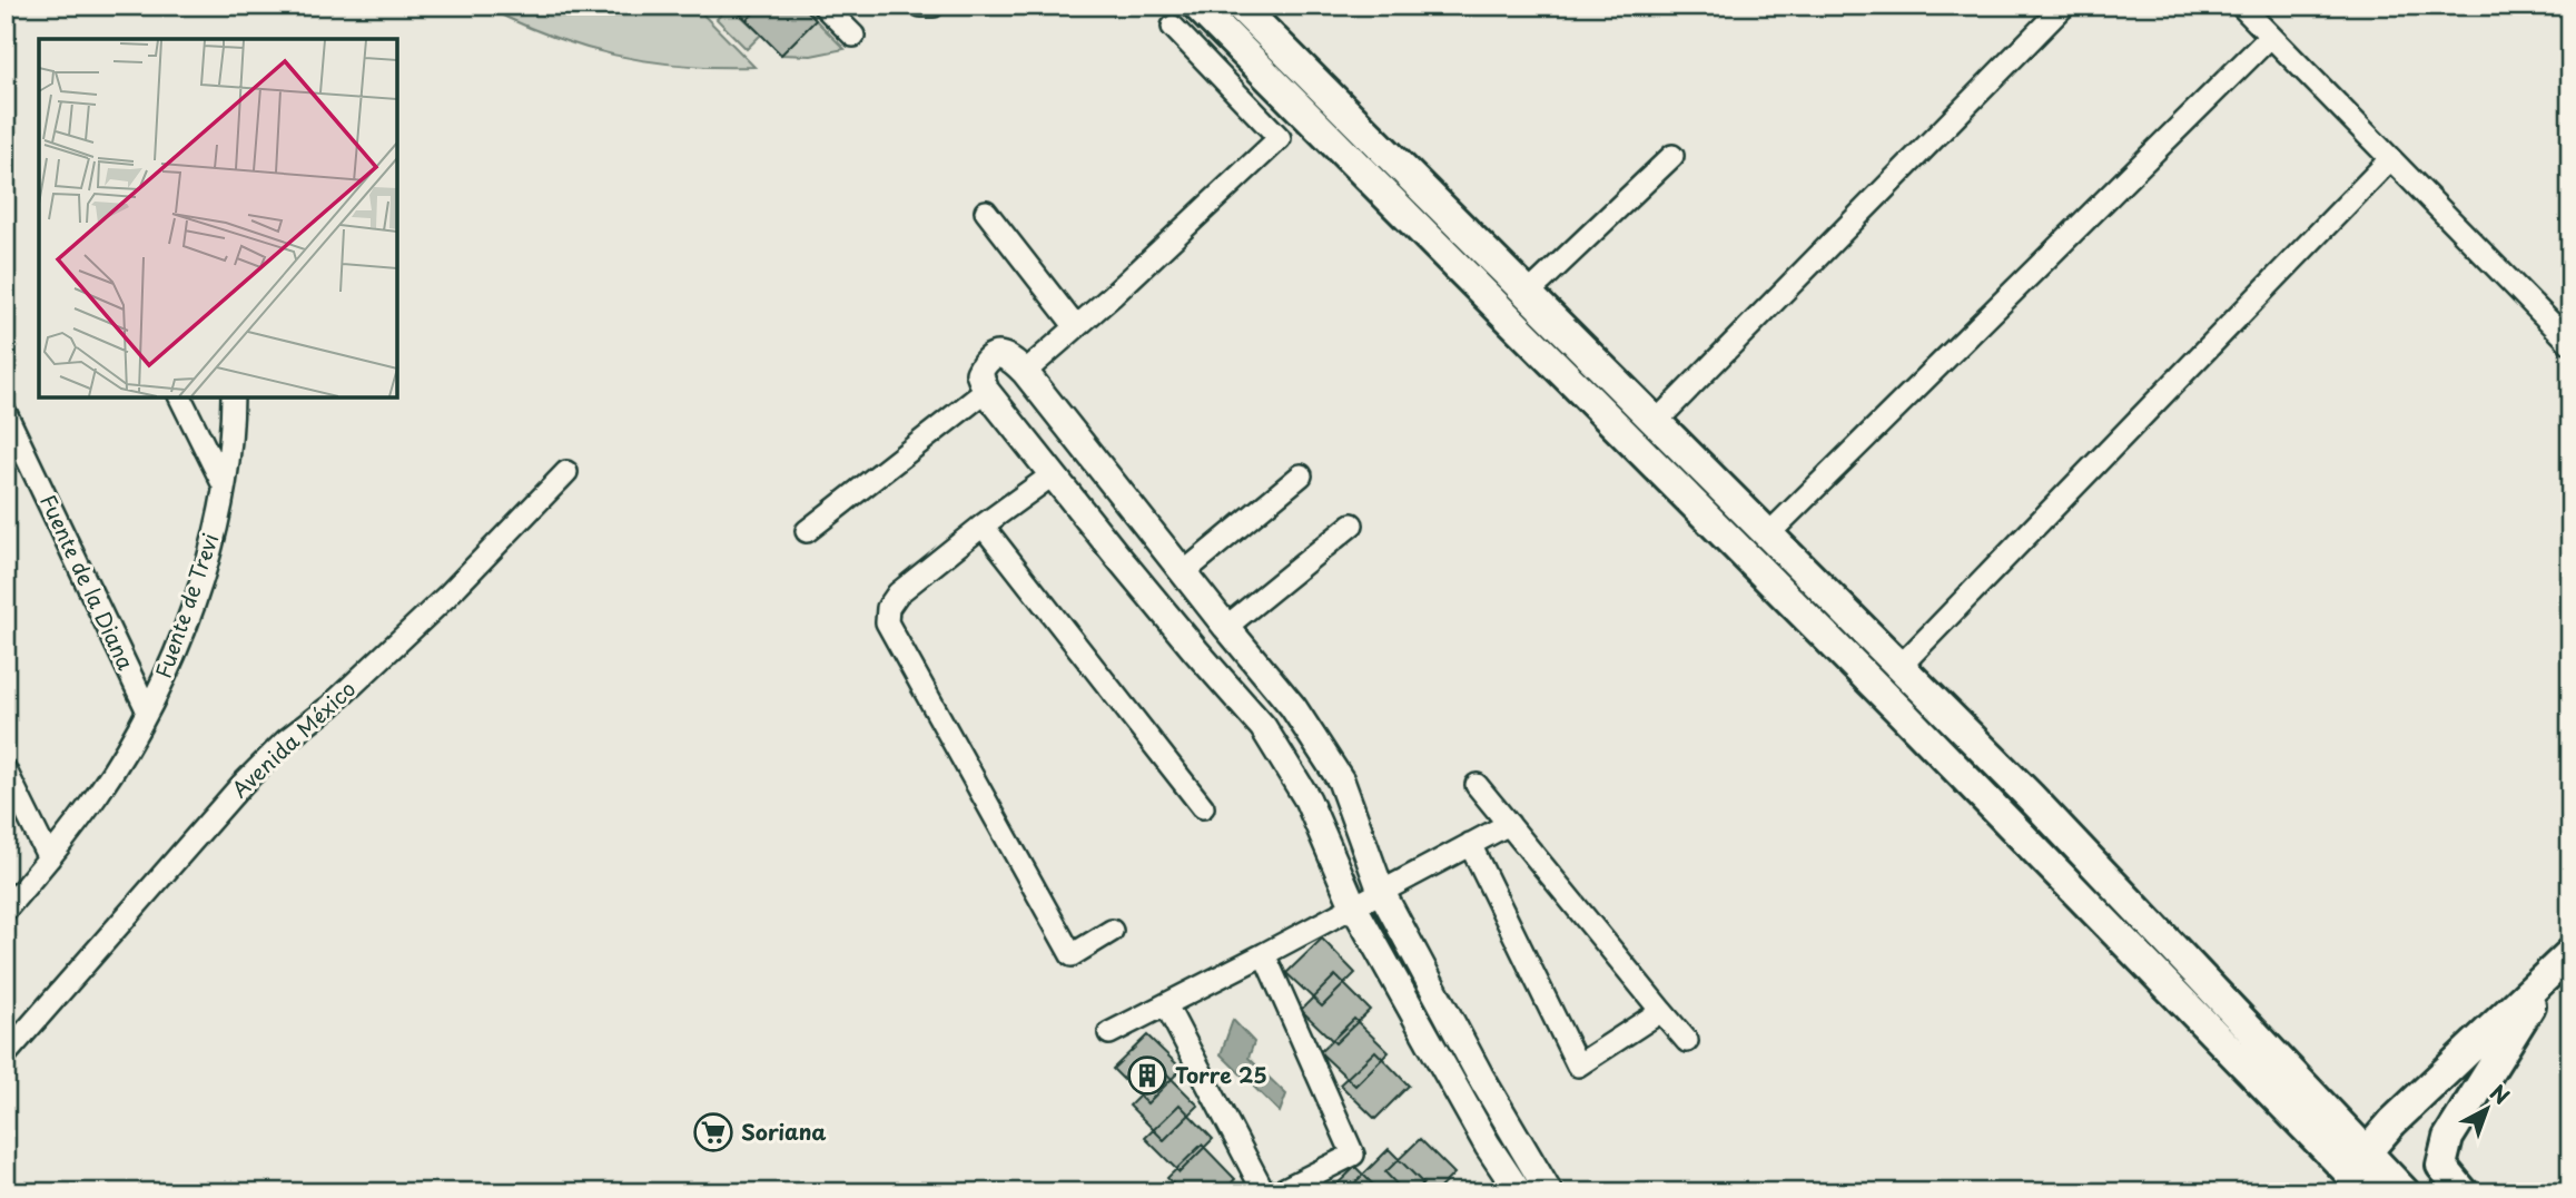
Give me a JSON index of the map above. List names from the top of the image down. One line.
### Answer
{"streets":{"street":["Fuente de la Diana","Fuente de Trevi","Avenida México"]},"crossings":[["Fuente de la Diana","Fuente de Trevi"]],"places":{"building":["Torre 25"],"supermarket":["Soriana"]},"north":"top right"}
